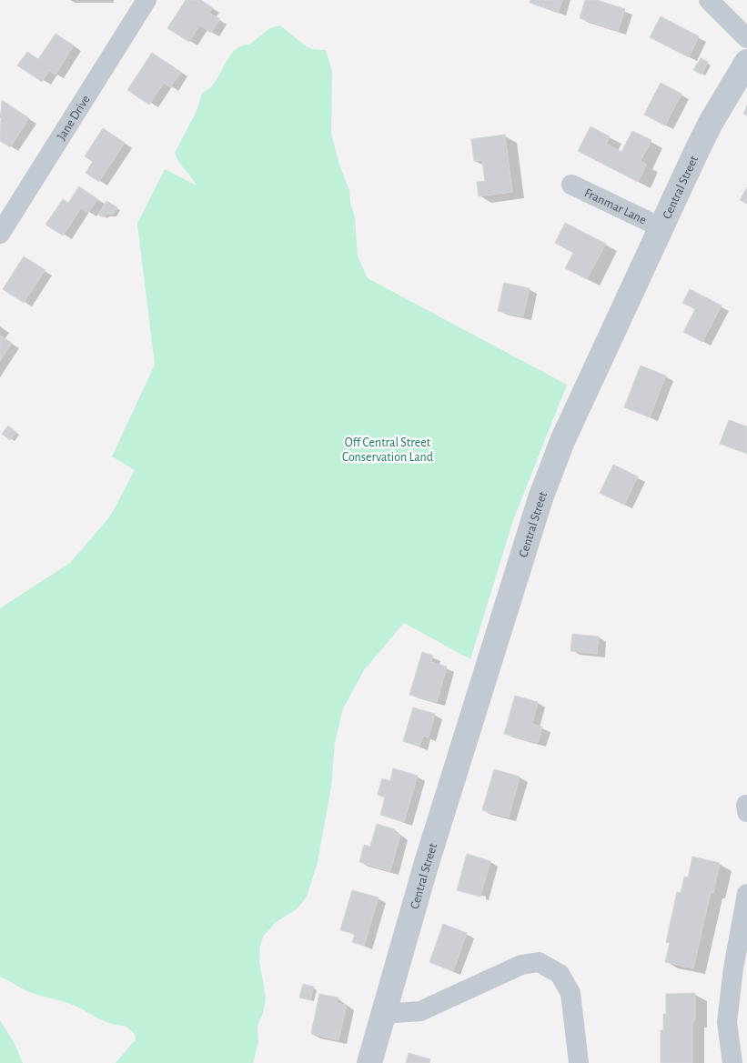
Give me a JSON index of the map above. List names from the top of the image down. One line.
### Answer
{"streets":{"street":["Jane Drive","Central Street","Franmar Lane"]},"crossings":[["Central Street","Franmar Lane"]],"parks":["Off Central Street Conservation Land"]}
